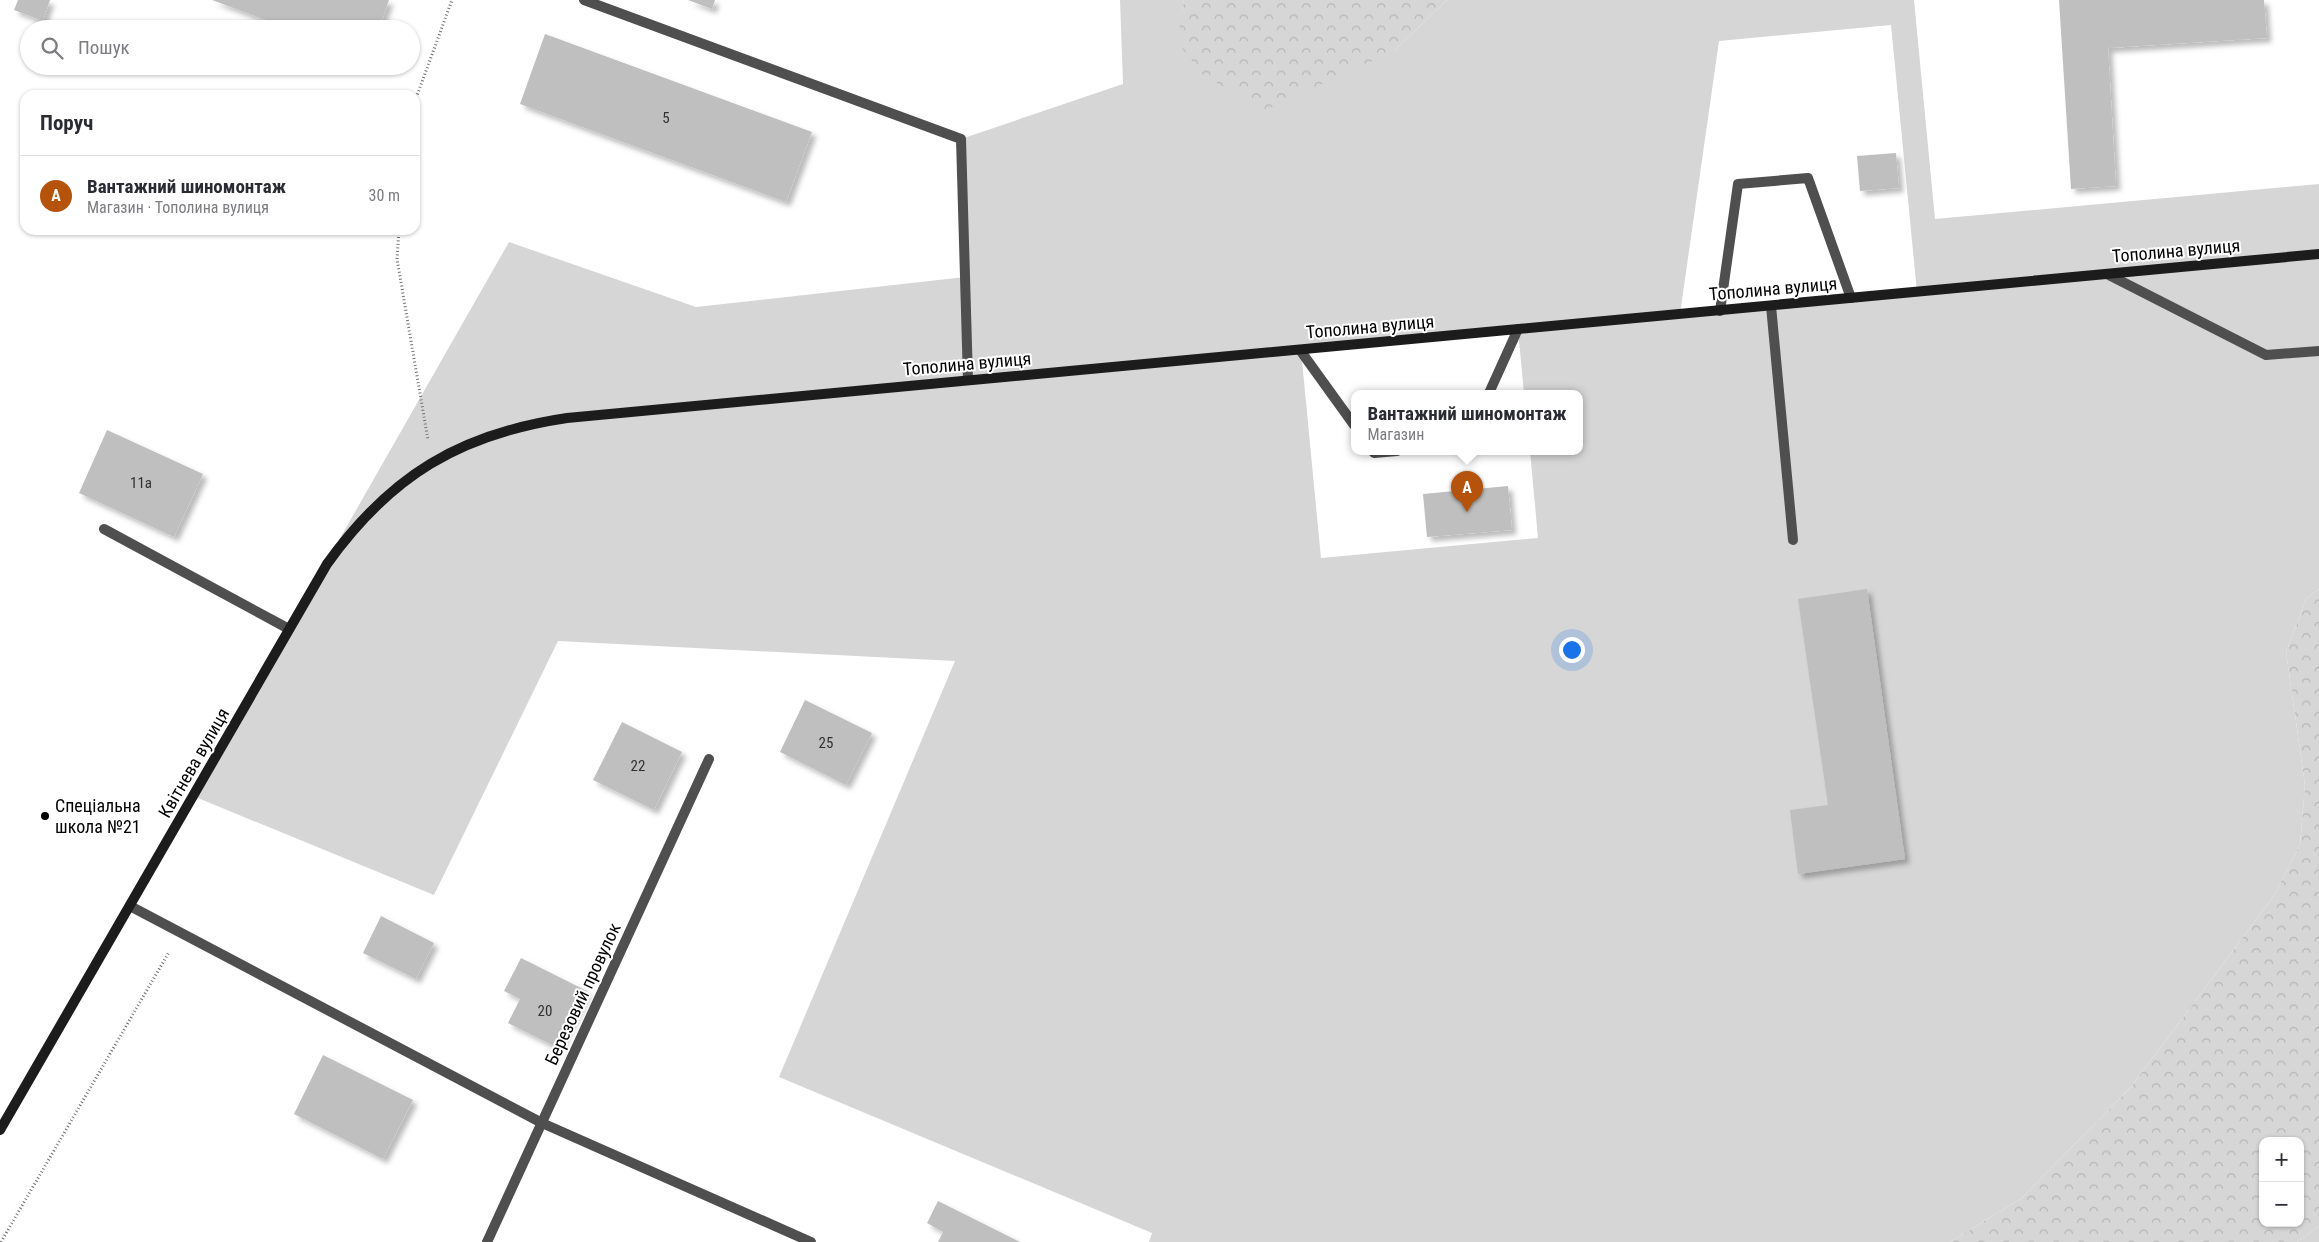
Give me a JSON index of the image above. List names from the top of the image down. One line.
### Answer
{"streets":{"main road":["Тополина вулиця","Квітнева вулиця"],"street":["Березовий провулок"]},"crossings":[["Тополина вулиця","Квітнева вулиця"]],"places":["Спеціальна школа №21"],"house_numbers":["5","11а","25","22","20"],"page":{"search":"Пошук","heading":"Поруч","list":[{"mark":"A","name":"Вантажний шиномонтаж","note":"Магазин · Тополина вулиця","value":"30 m"}],"popup":["Вантажний шиномонтаж","Магазин"],"pins":"A","map_buttons":["+","−"]}}
